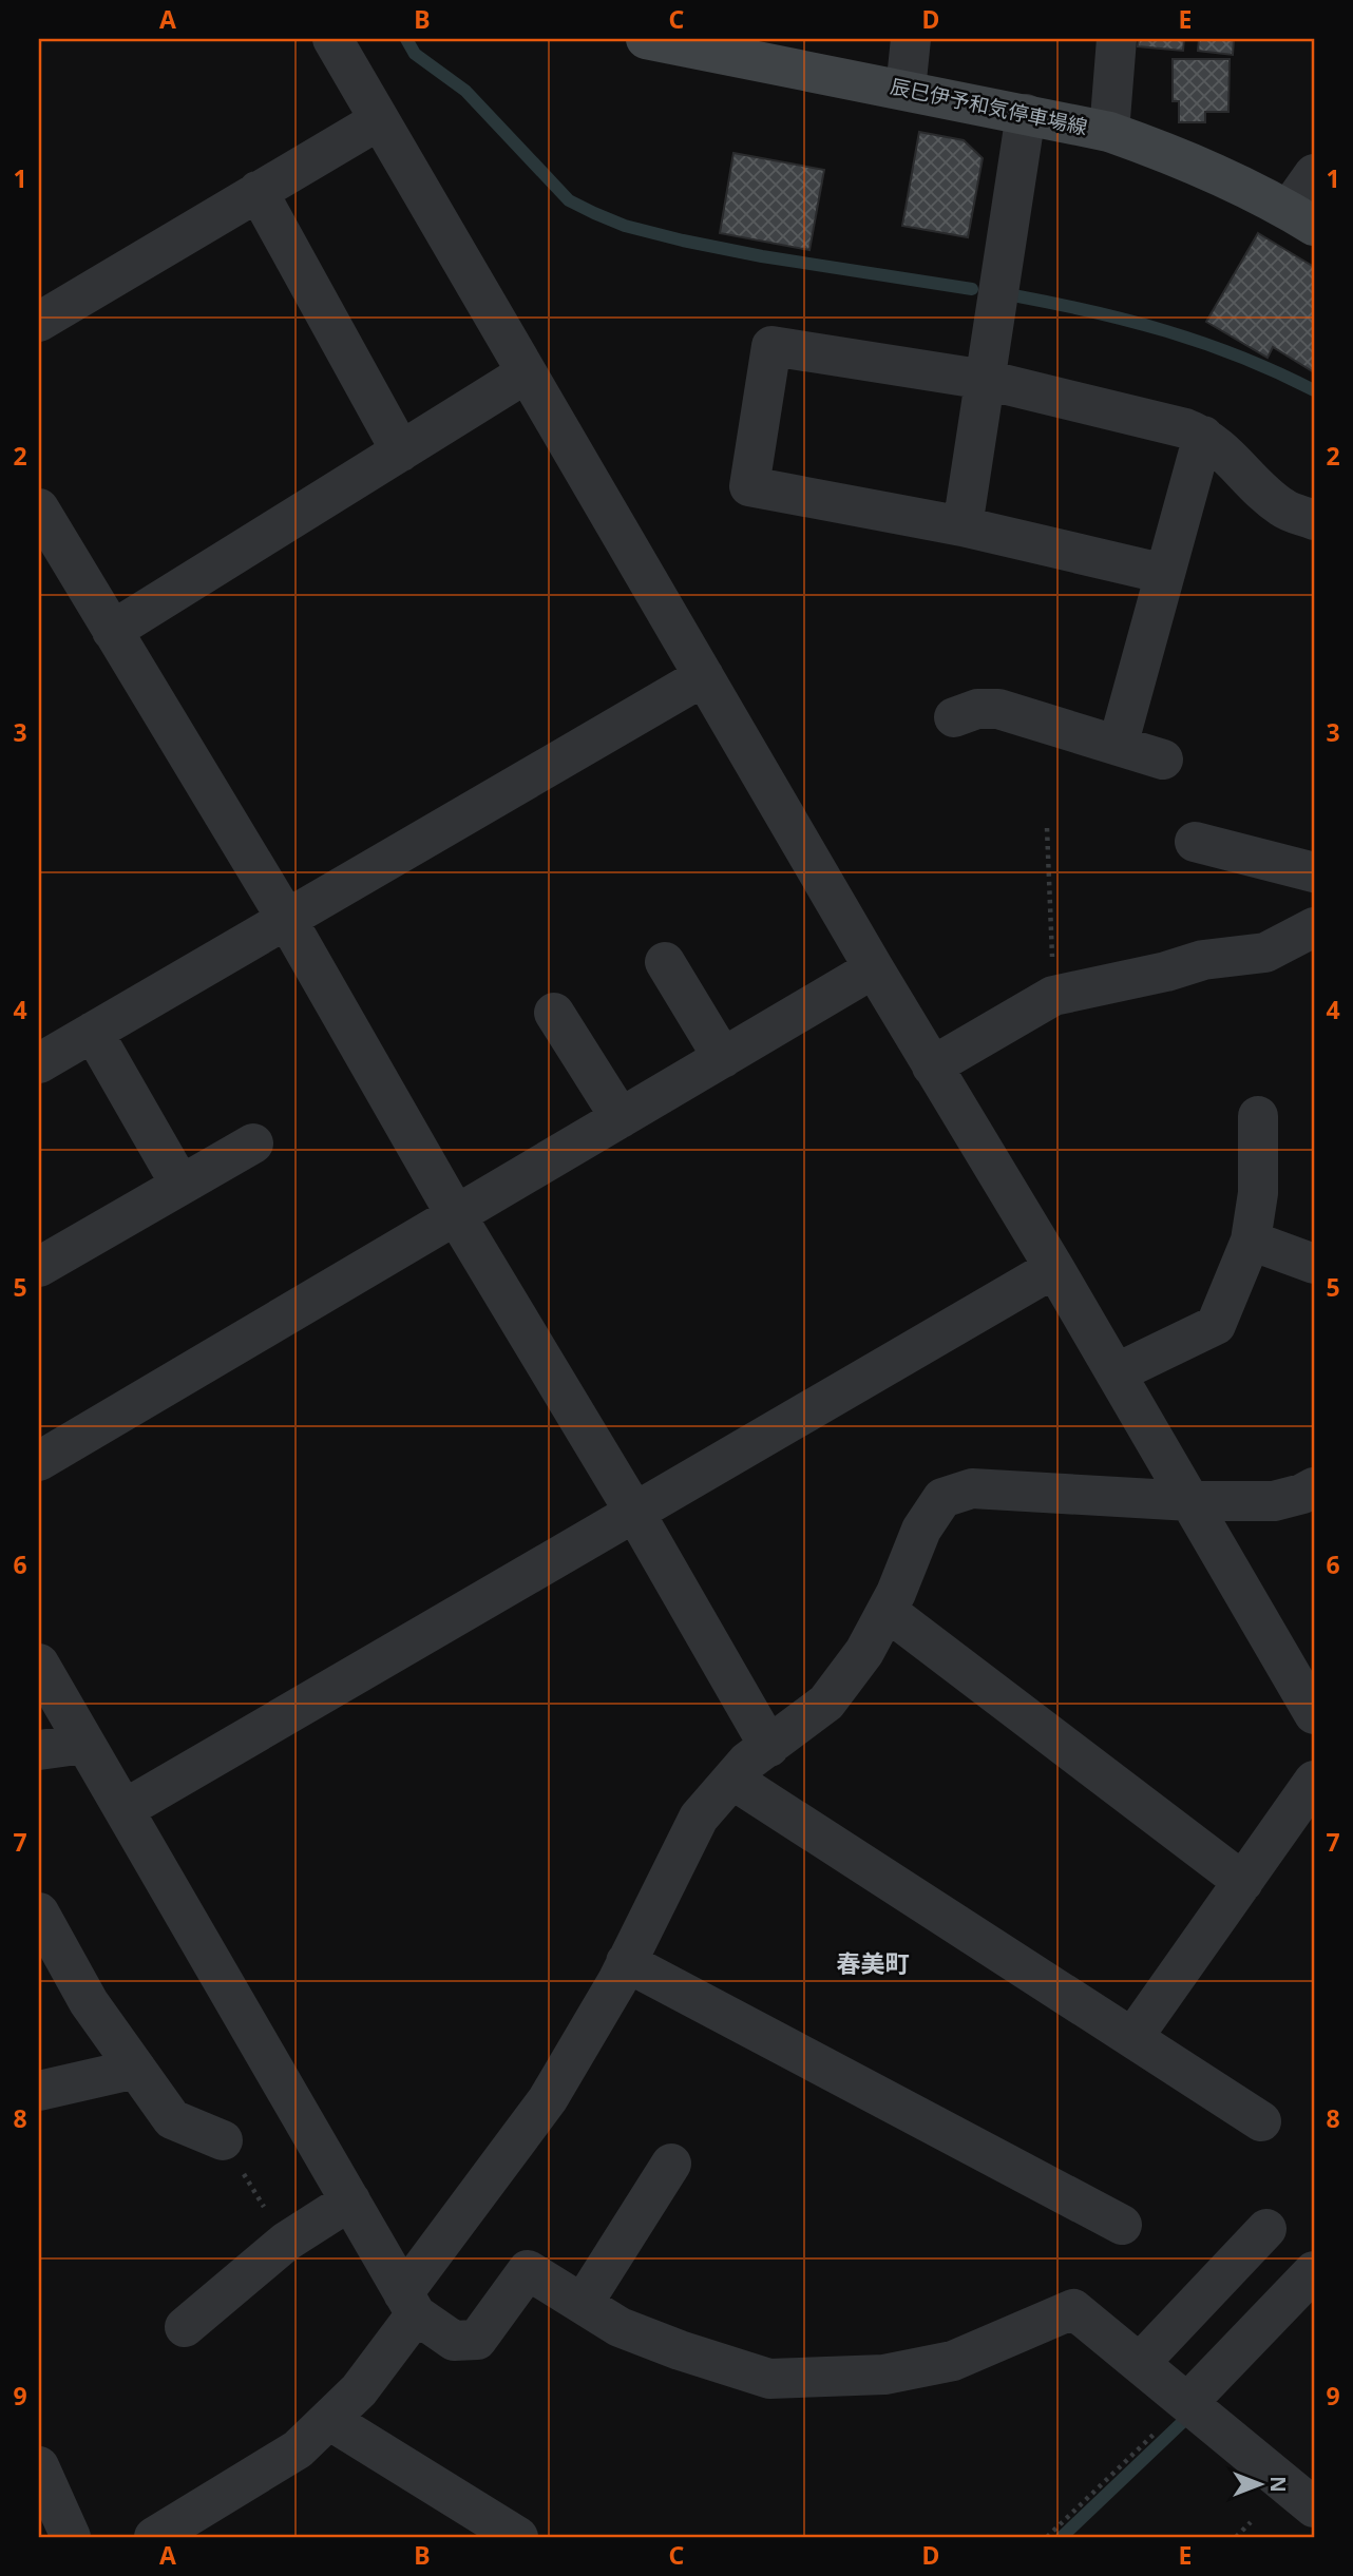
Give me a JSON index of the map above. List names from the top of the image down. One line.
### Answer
{"streets":{"main road":["辰巳伊予和気停車場線"]},"districts":["春美町"],"north":"right","grid":{"columns":["A","B","C","D","E"],"rows":["1","2","3","4","5","6","7","8","9"]}}
